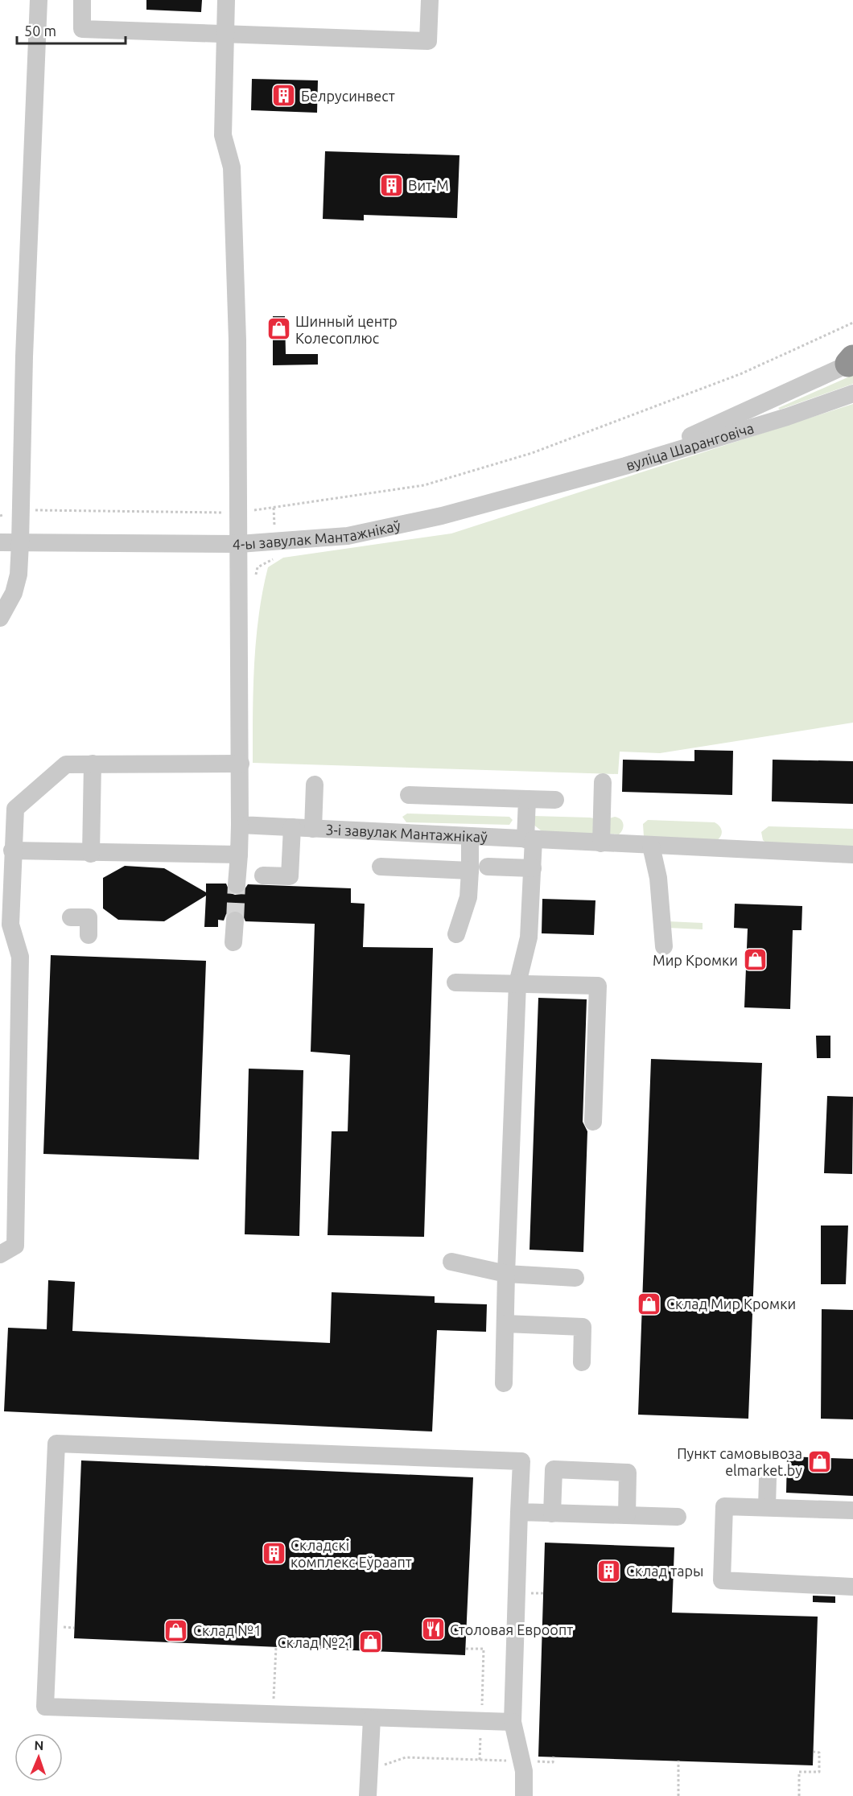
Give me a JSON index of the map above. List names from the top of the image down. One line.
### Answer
{"streets":{"street":["вуліца Шаранговіча","4-ы завулак Мантажнікаў","3-і завулак Мантажнікаў"]},"crossings":[["вуліца Шаранговіча","4-ы завулак Мантажнікаў"]],"places":{"building":["Белрусинвест","Вит-М","Складскі комплекс Еўраапт","Склад тары"],"shop":["Шинный центр Колесоплюс","Мир Кромки","Склад Мир Кромки","Пункт самовывоза elmarket.by","Склад №1","Склад №21"],"restaurant":["Столовая Евроопт"]},"scale_bar":"50 m","north":"top"}
